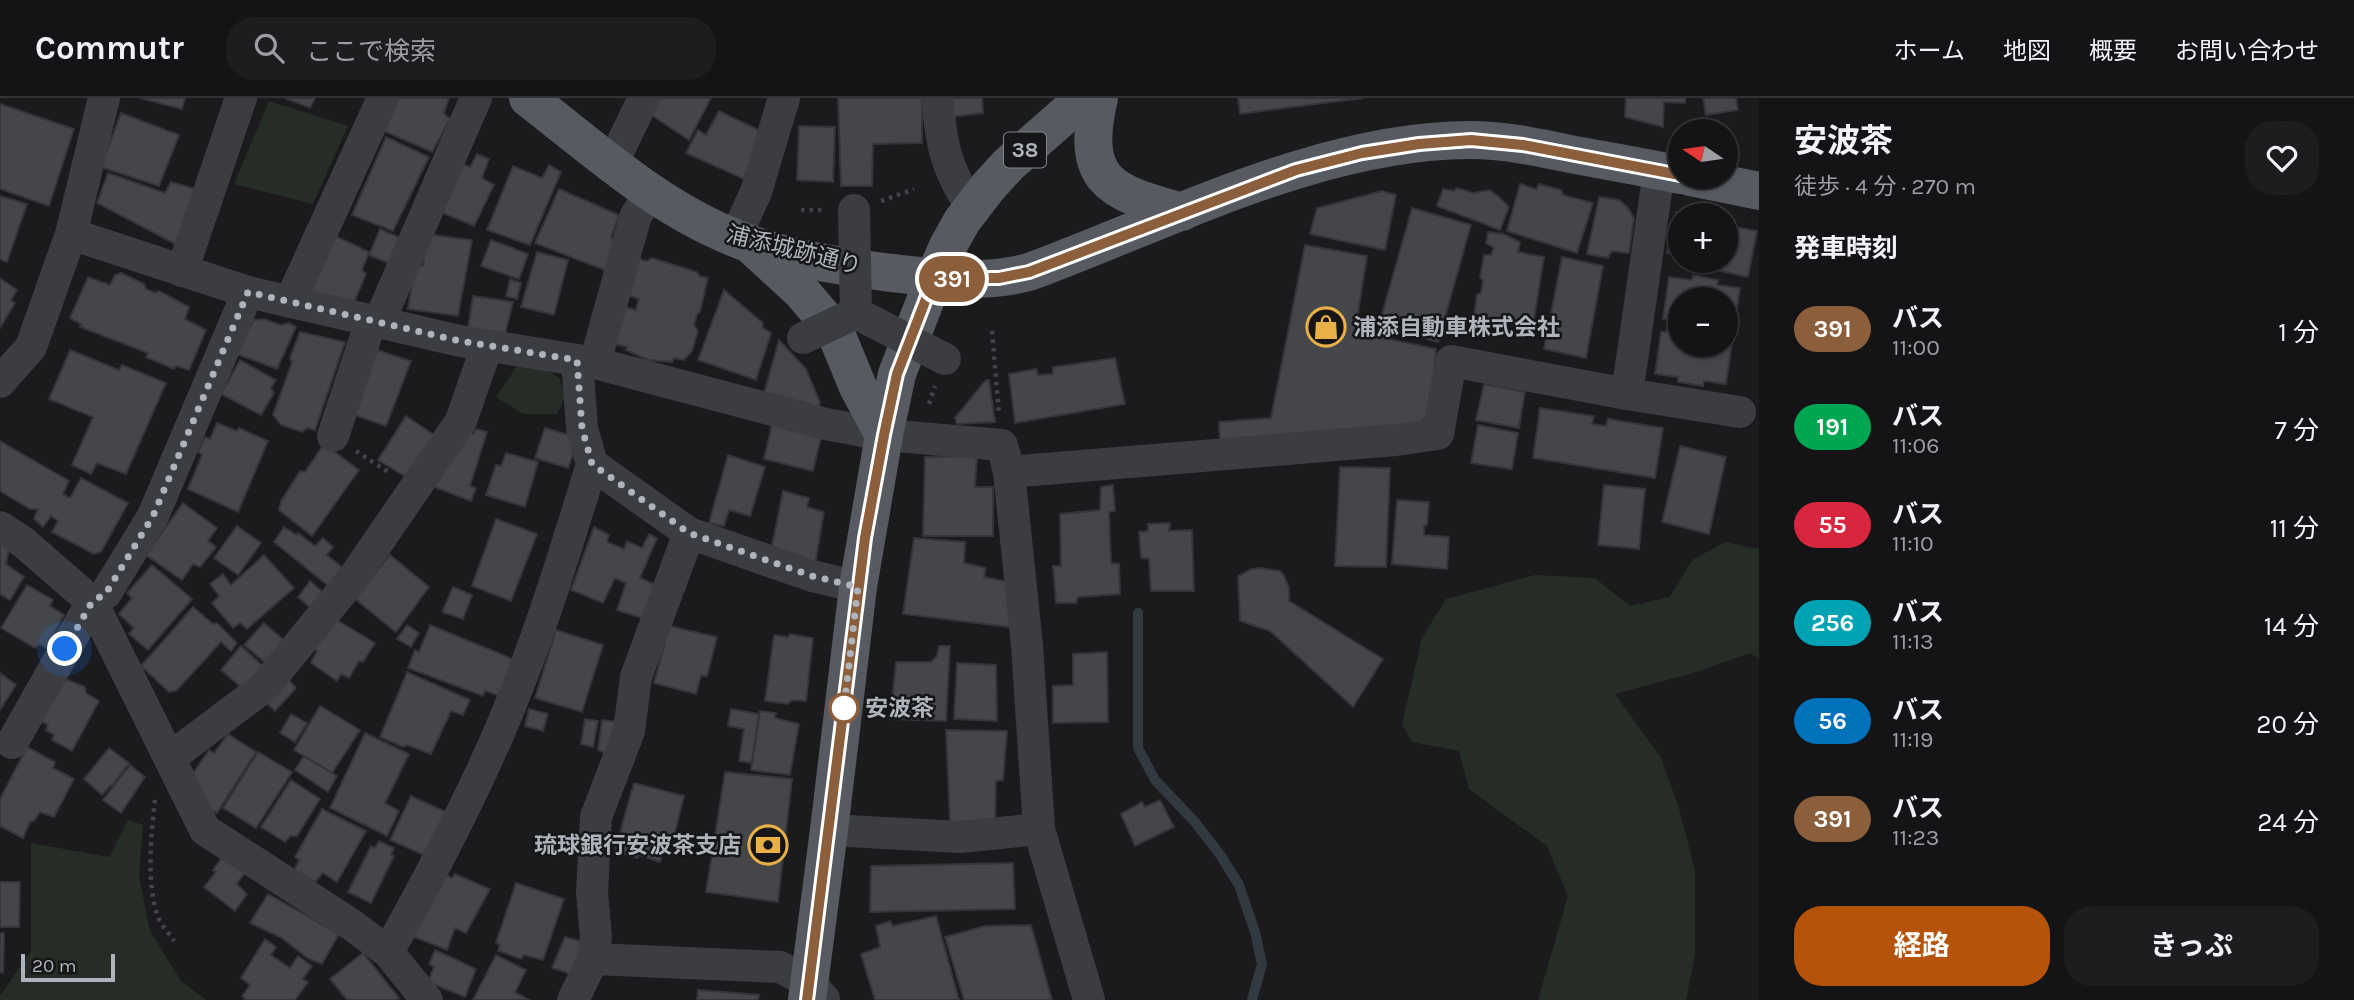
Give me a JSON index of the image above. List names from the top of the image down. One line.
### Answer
{"streets":{"main road":["38","浦添城跡通り"]},"crossings":[["38","浦添城跡通り"]],"places":{"shop":["浦添自動車株式会社"],"other":["安波茶"],"bank":["琉球銀行安波茶支店"]},"lines":["bus line 391"],"scale_bar":"20 m","north":"left","page":{"header":"Commutr","search":"ここで検索","nav":["ホーム","地図","概要","お問い合わせ"],"on_map":"391","heading":[["安波茶","徒歩 · 4 分 · 270 m"],"発車時刻"],"map_buttons":["+","−"],"list":[{"mark":"391","name":"バス","note":"11:00","value":"1 分"},{"mark":"191","name":"バス","note":"11:06","value":"7 分"},{"mark":"55","name":"バス","note":"11:10","value":"11 分"},{"mark":"256","name":"バス","note":"11:13","value":"14 分"},{"mark":"56","name":"バス","note":"11:19","value":"20 分"},{"mark":"391","name":"バス","note":"11:23","value":"24 分"}],"buttons":["経路","きっぷ"],"scale":"20 m"}}
